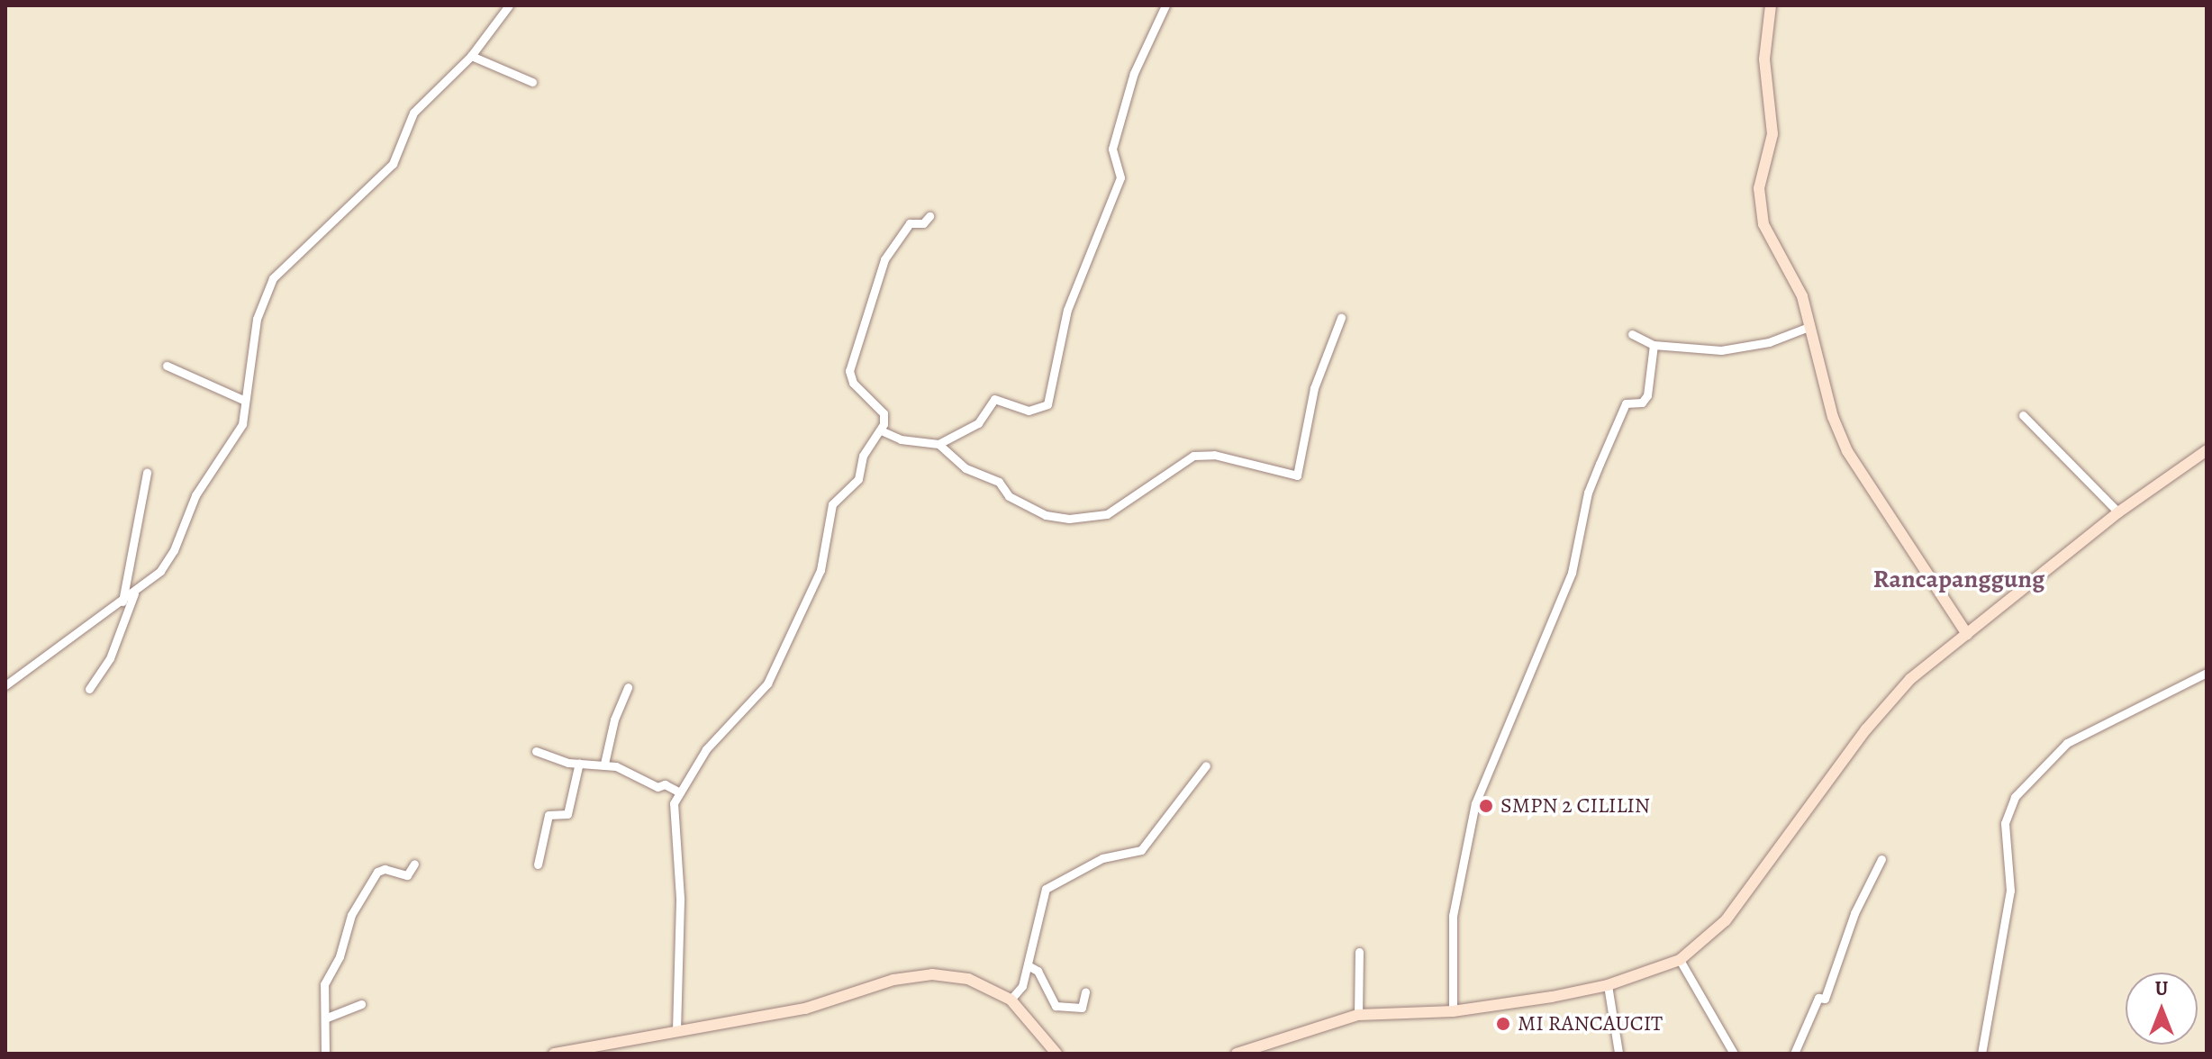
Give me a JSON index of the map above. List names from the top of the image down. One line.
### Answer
{"districts":["Rancapanggung"],"places":["SMPN 2 CILILIN","MI RANCAUCIT"],"north":"top"}
